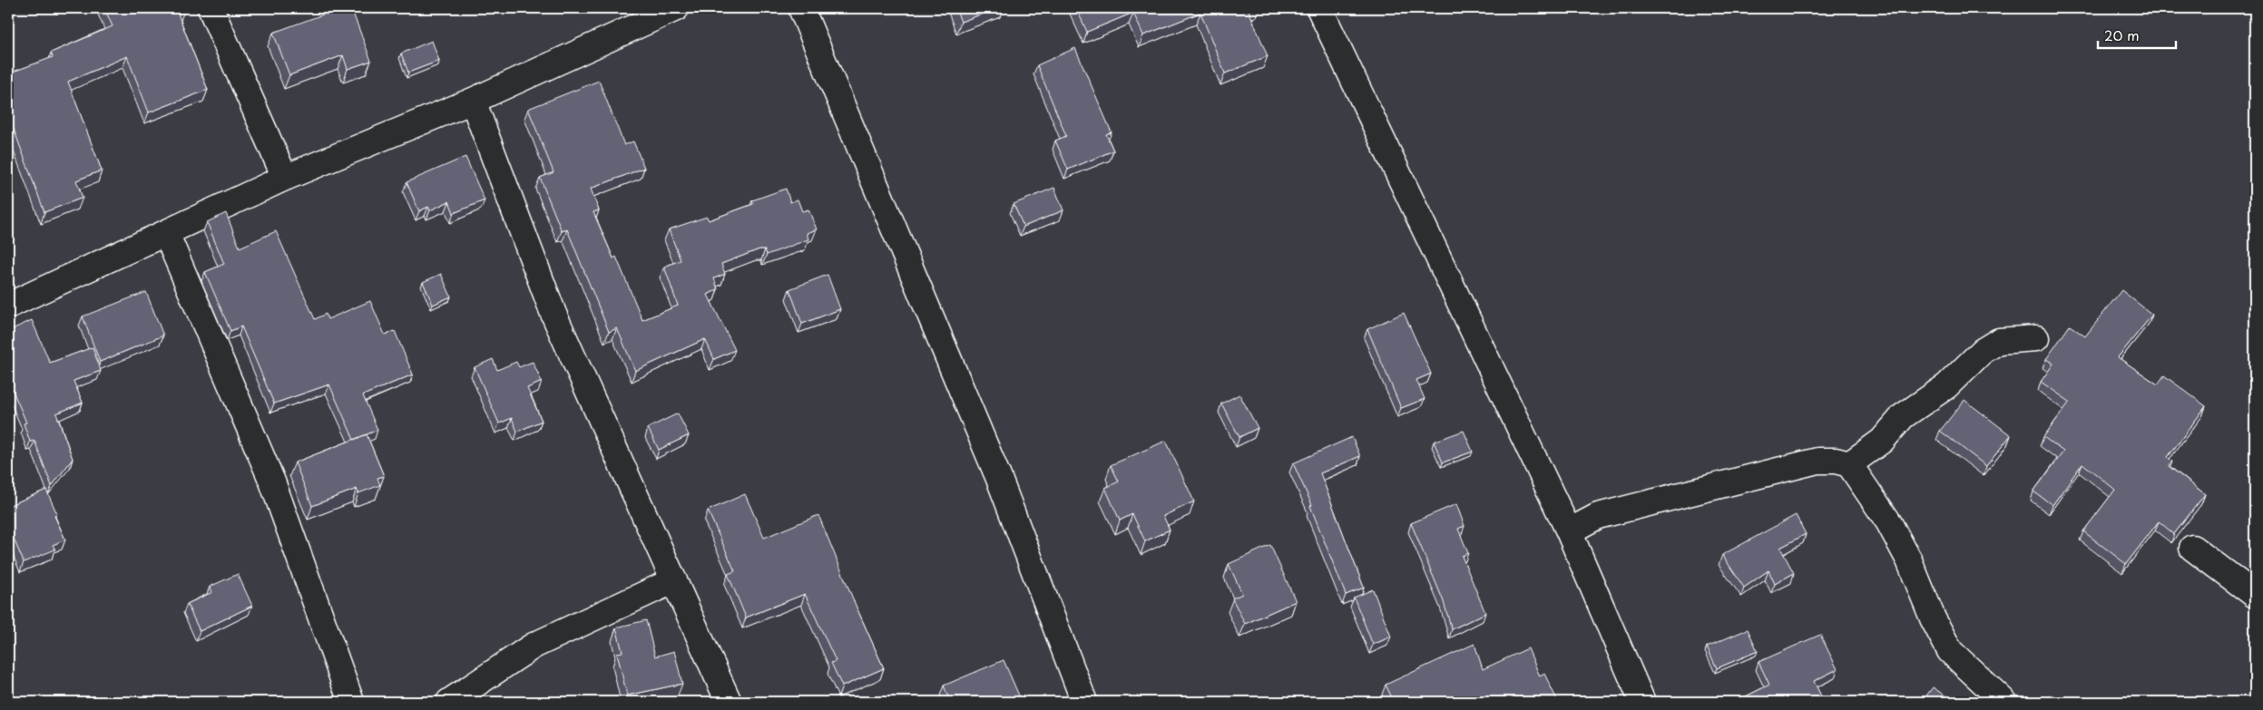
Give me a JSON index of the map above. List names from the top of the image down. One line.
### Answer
{"scale_bar":"20 m"}
